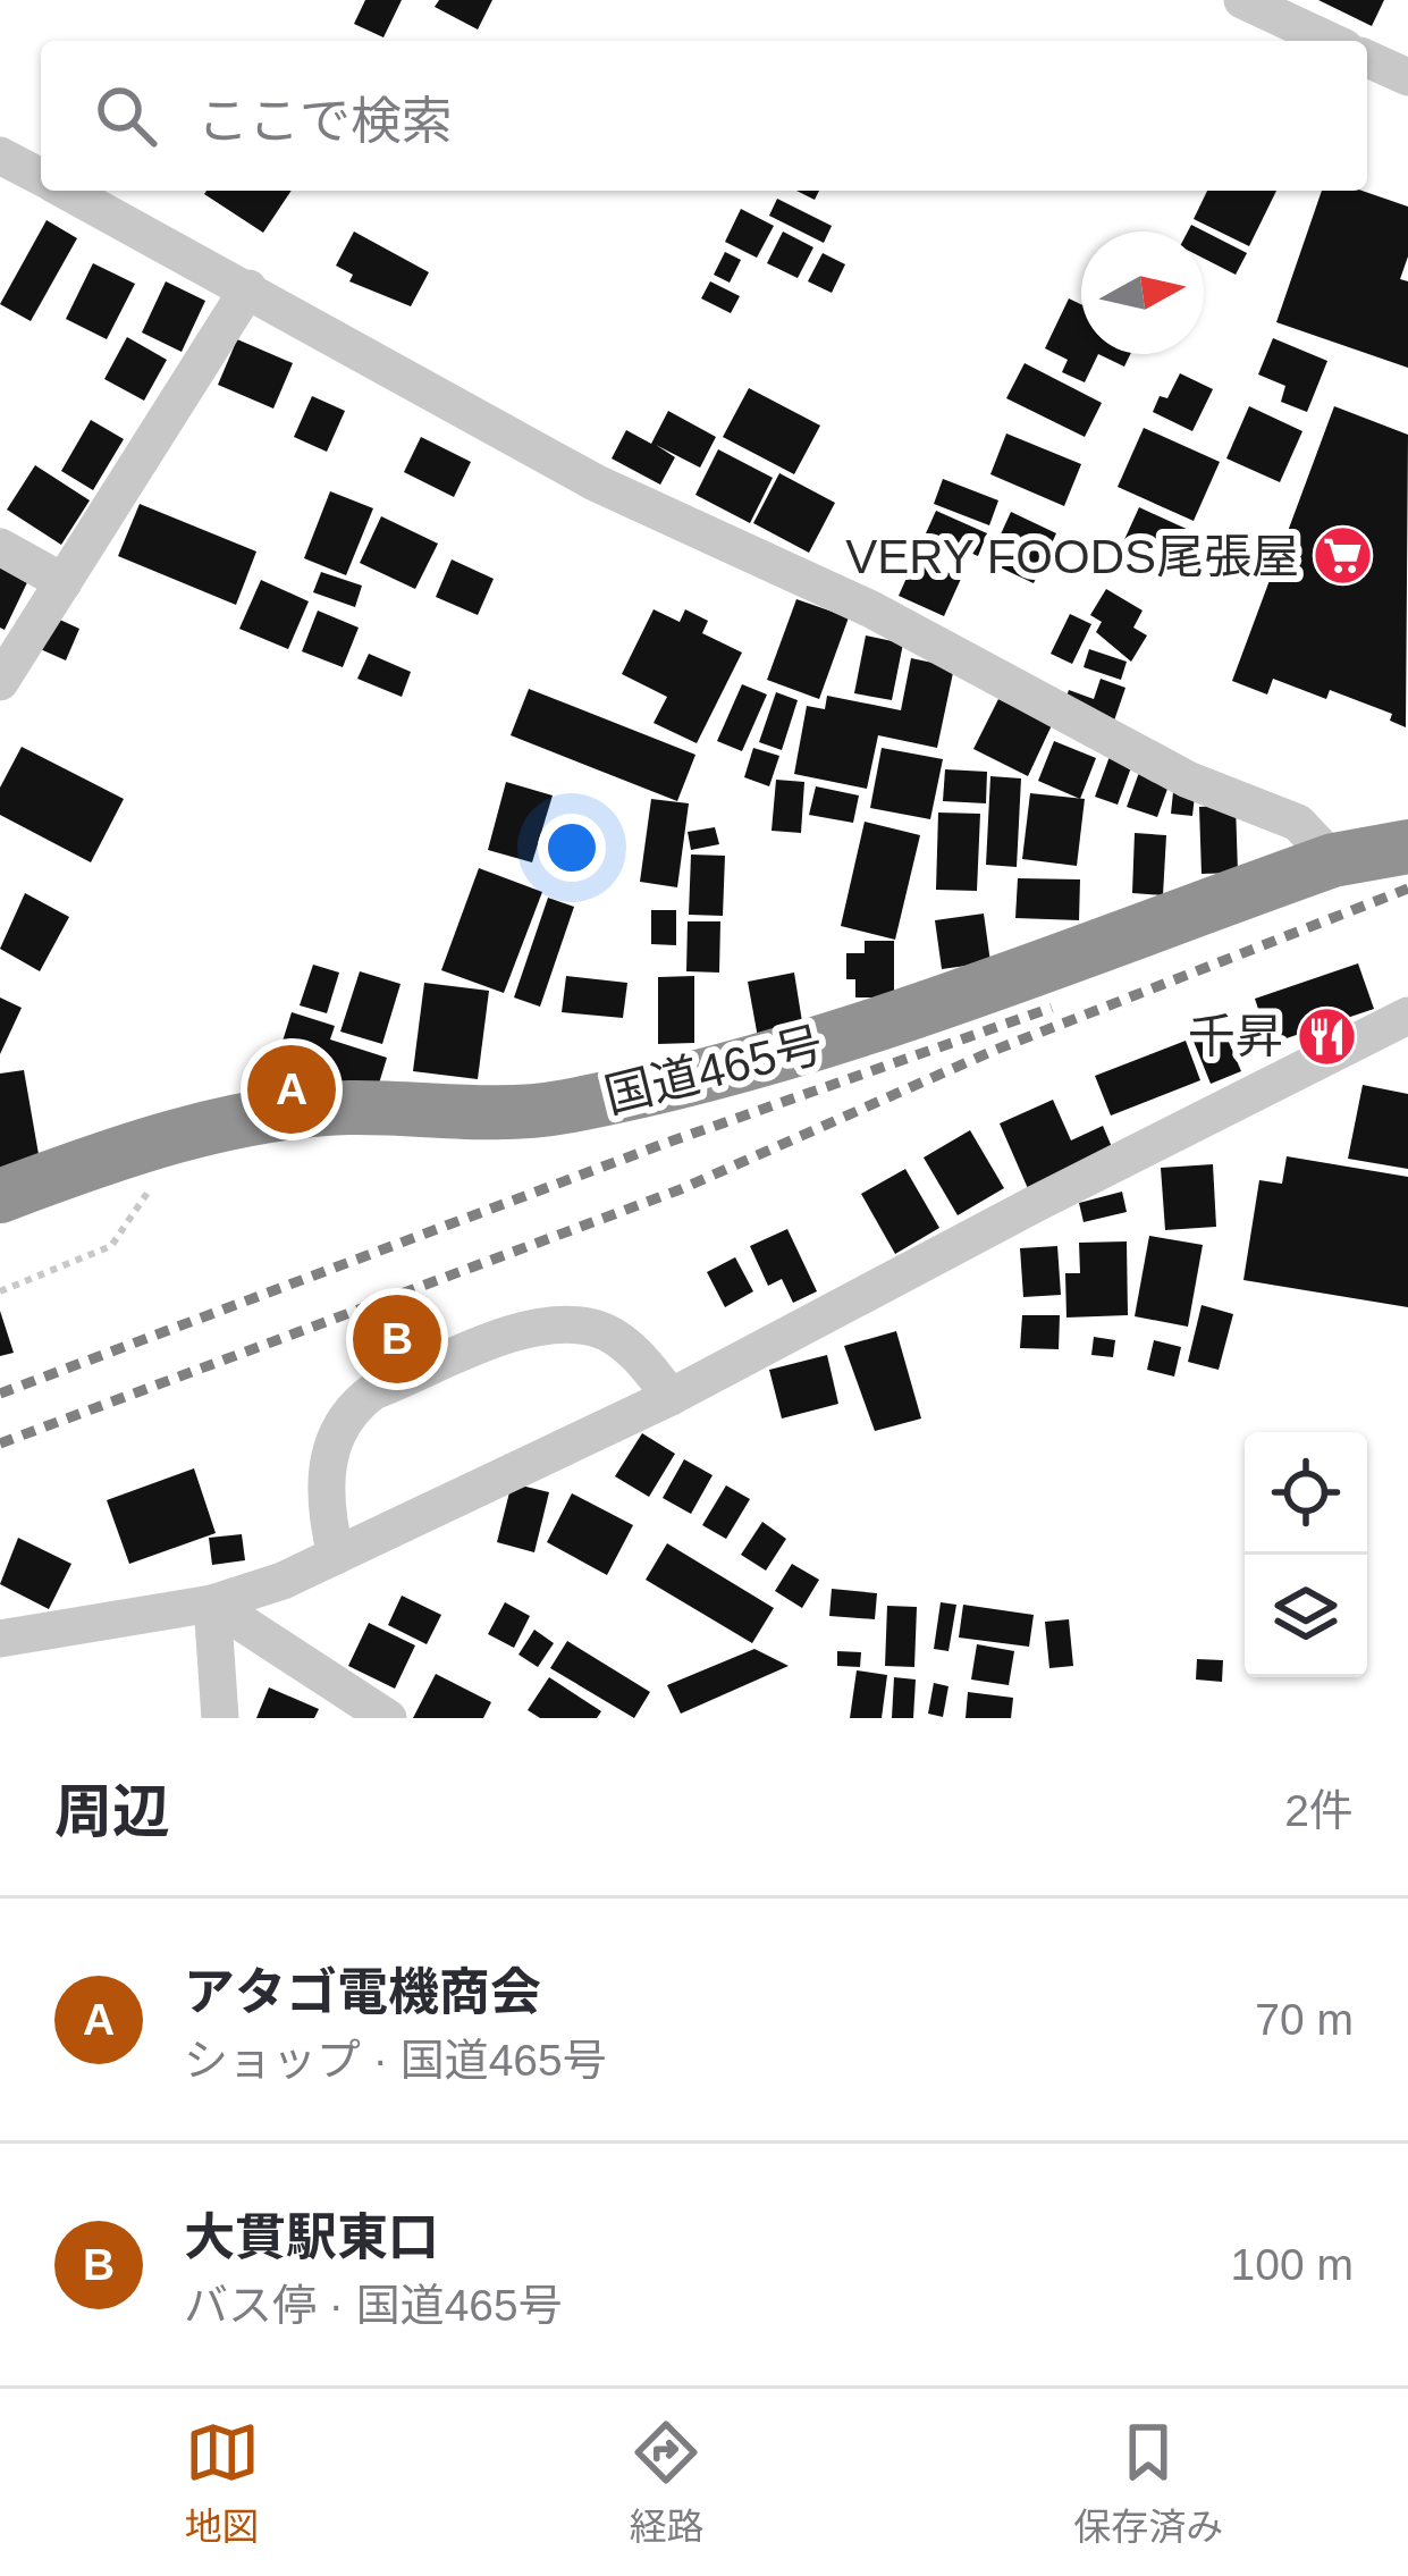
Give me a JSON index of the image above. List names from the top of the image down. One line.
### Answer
{"streets":{"highway":["国道465号"]},"places":{"supermarket":["VERY FOODS尾張屋"],"restaurant":["千昇"]},"north":"right","page":{"search":"ここで検索","pins":["A","B"],"heading":["周辺","2件"],"list":[{"mark":"A","name":"アタゴ電機商会","note":"ショップ · 国道465号","value":"70 m"},{"mark":"B","name":"大貫駅東口","note":"バス停 · 国道465号","value":"100 m"}],"nav":["地図","経路","保存済み"]}}
